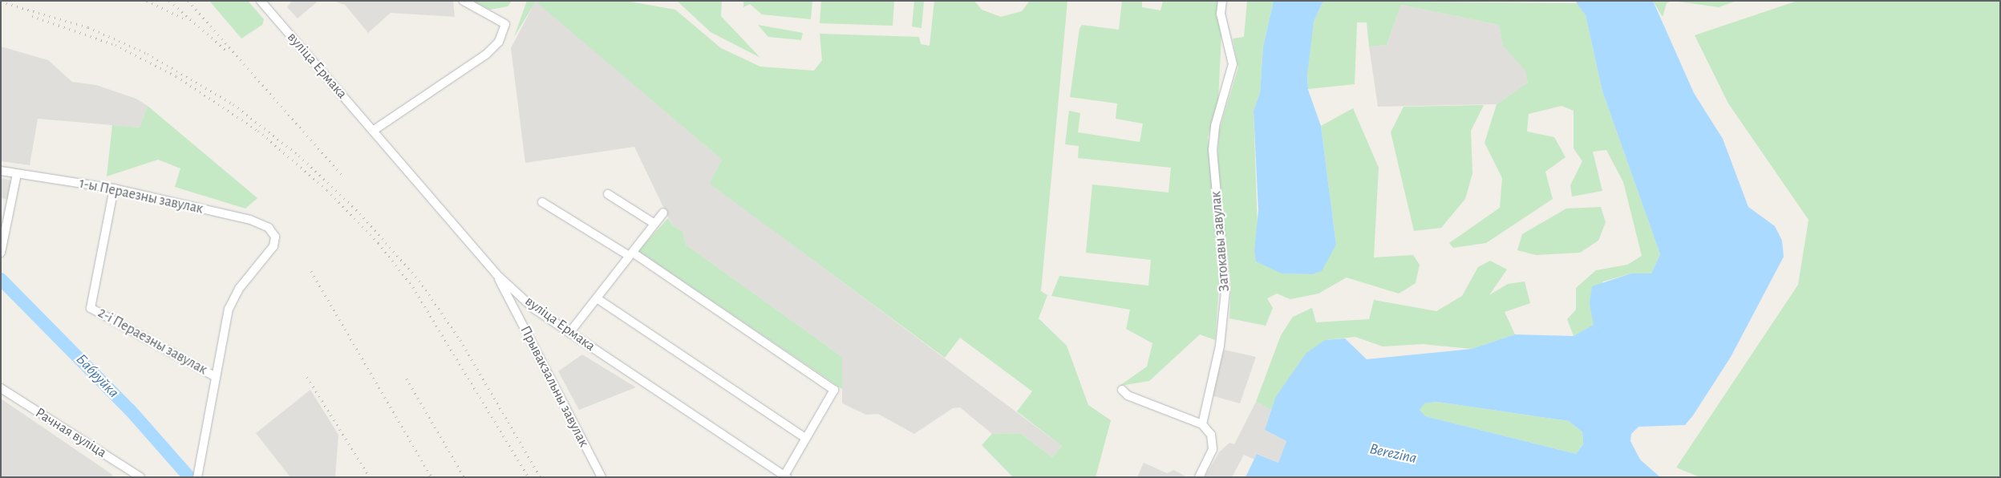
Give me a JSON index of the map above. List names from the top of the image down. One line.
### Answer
{"streets":{"street":["вуліца Ермака","1-ы Пераезны завулак","Затокавы завулак","2-і Пераезны завулак","Прывакзальны завулак","Рачная вуліца"]},"crossings":[["вуліца Ермака","Прывакзальны завулак"],["1-ы Пераезны завулак","2-і Пераезны завулак"]],"water":["Бабруйка","Berezina"]}
